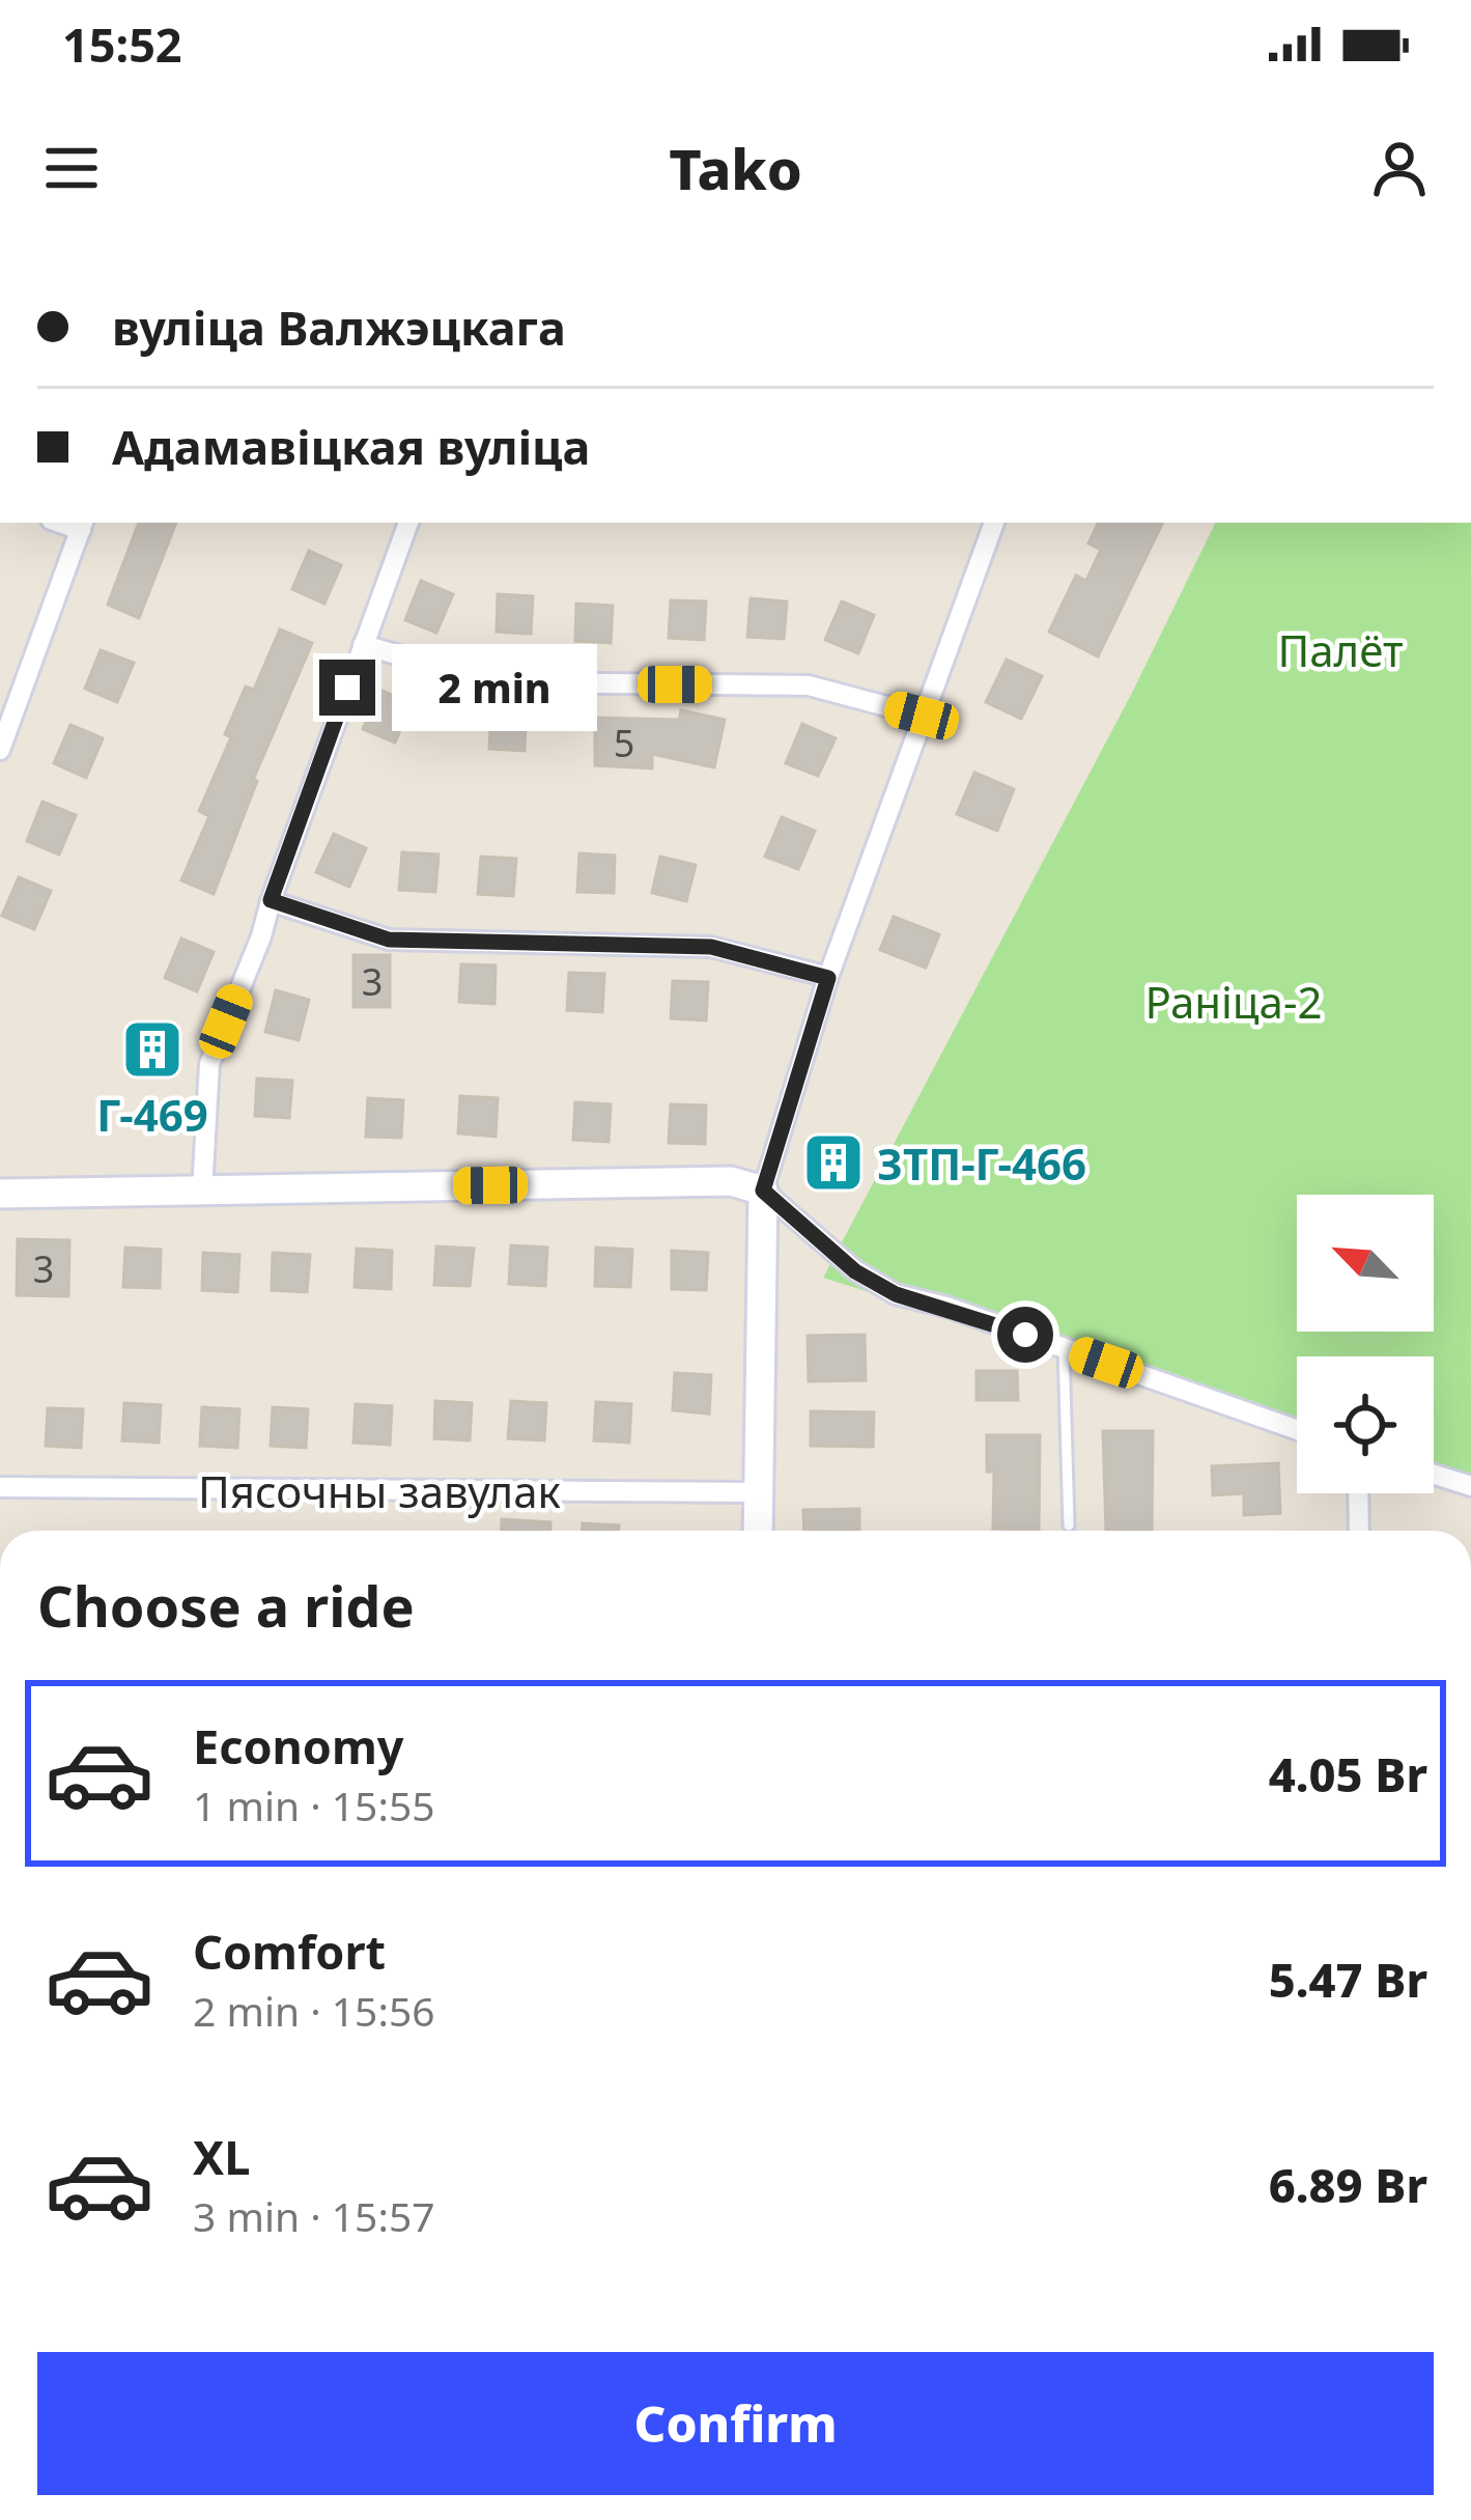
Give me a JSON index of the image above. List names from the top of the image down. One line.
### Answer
{"streets":{"street":["Пясочны завулак"]},"parks":["Палёт","Раніца-2"],"places":{"building":["Г-469","ЗТП-Г-466"]},"house_numbers":["5","3","3"],"north":"top left","page":{"status":"15:52","header":"Tako","banner":["вуліца Валжэцкага","Адамавіцкая вуліца"],"bubble":"2 min","heading":"Choose a ride","list":[{"name":"Economy","note":"1 min · 15:55","value":"4.05 Br"},{"name":"Comfort","note":"2 min · 15:56","value":"5.47 Br"},{"name":"XL","note":"3 min · 15:57","value":"6.89 Br"}],"buttons":"Confirm"}}
